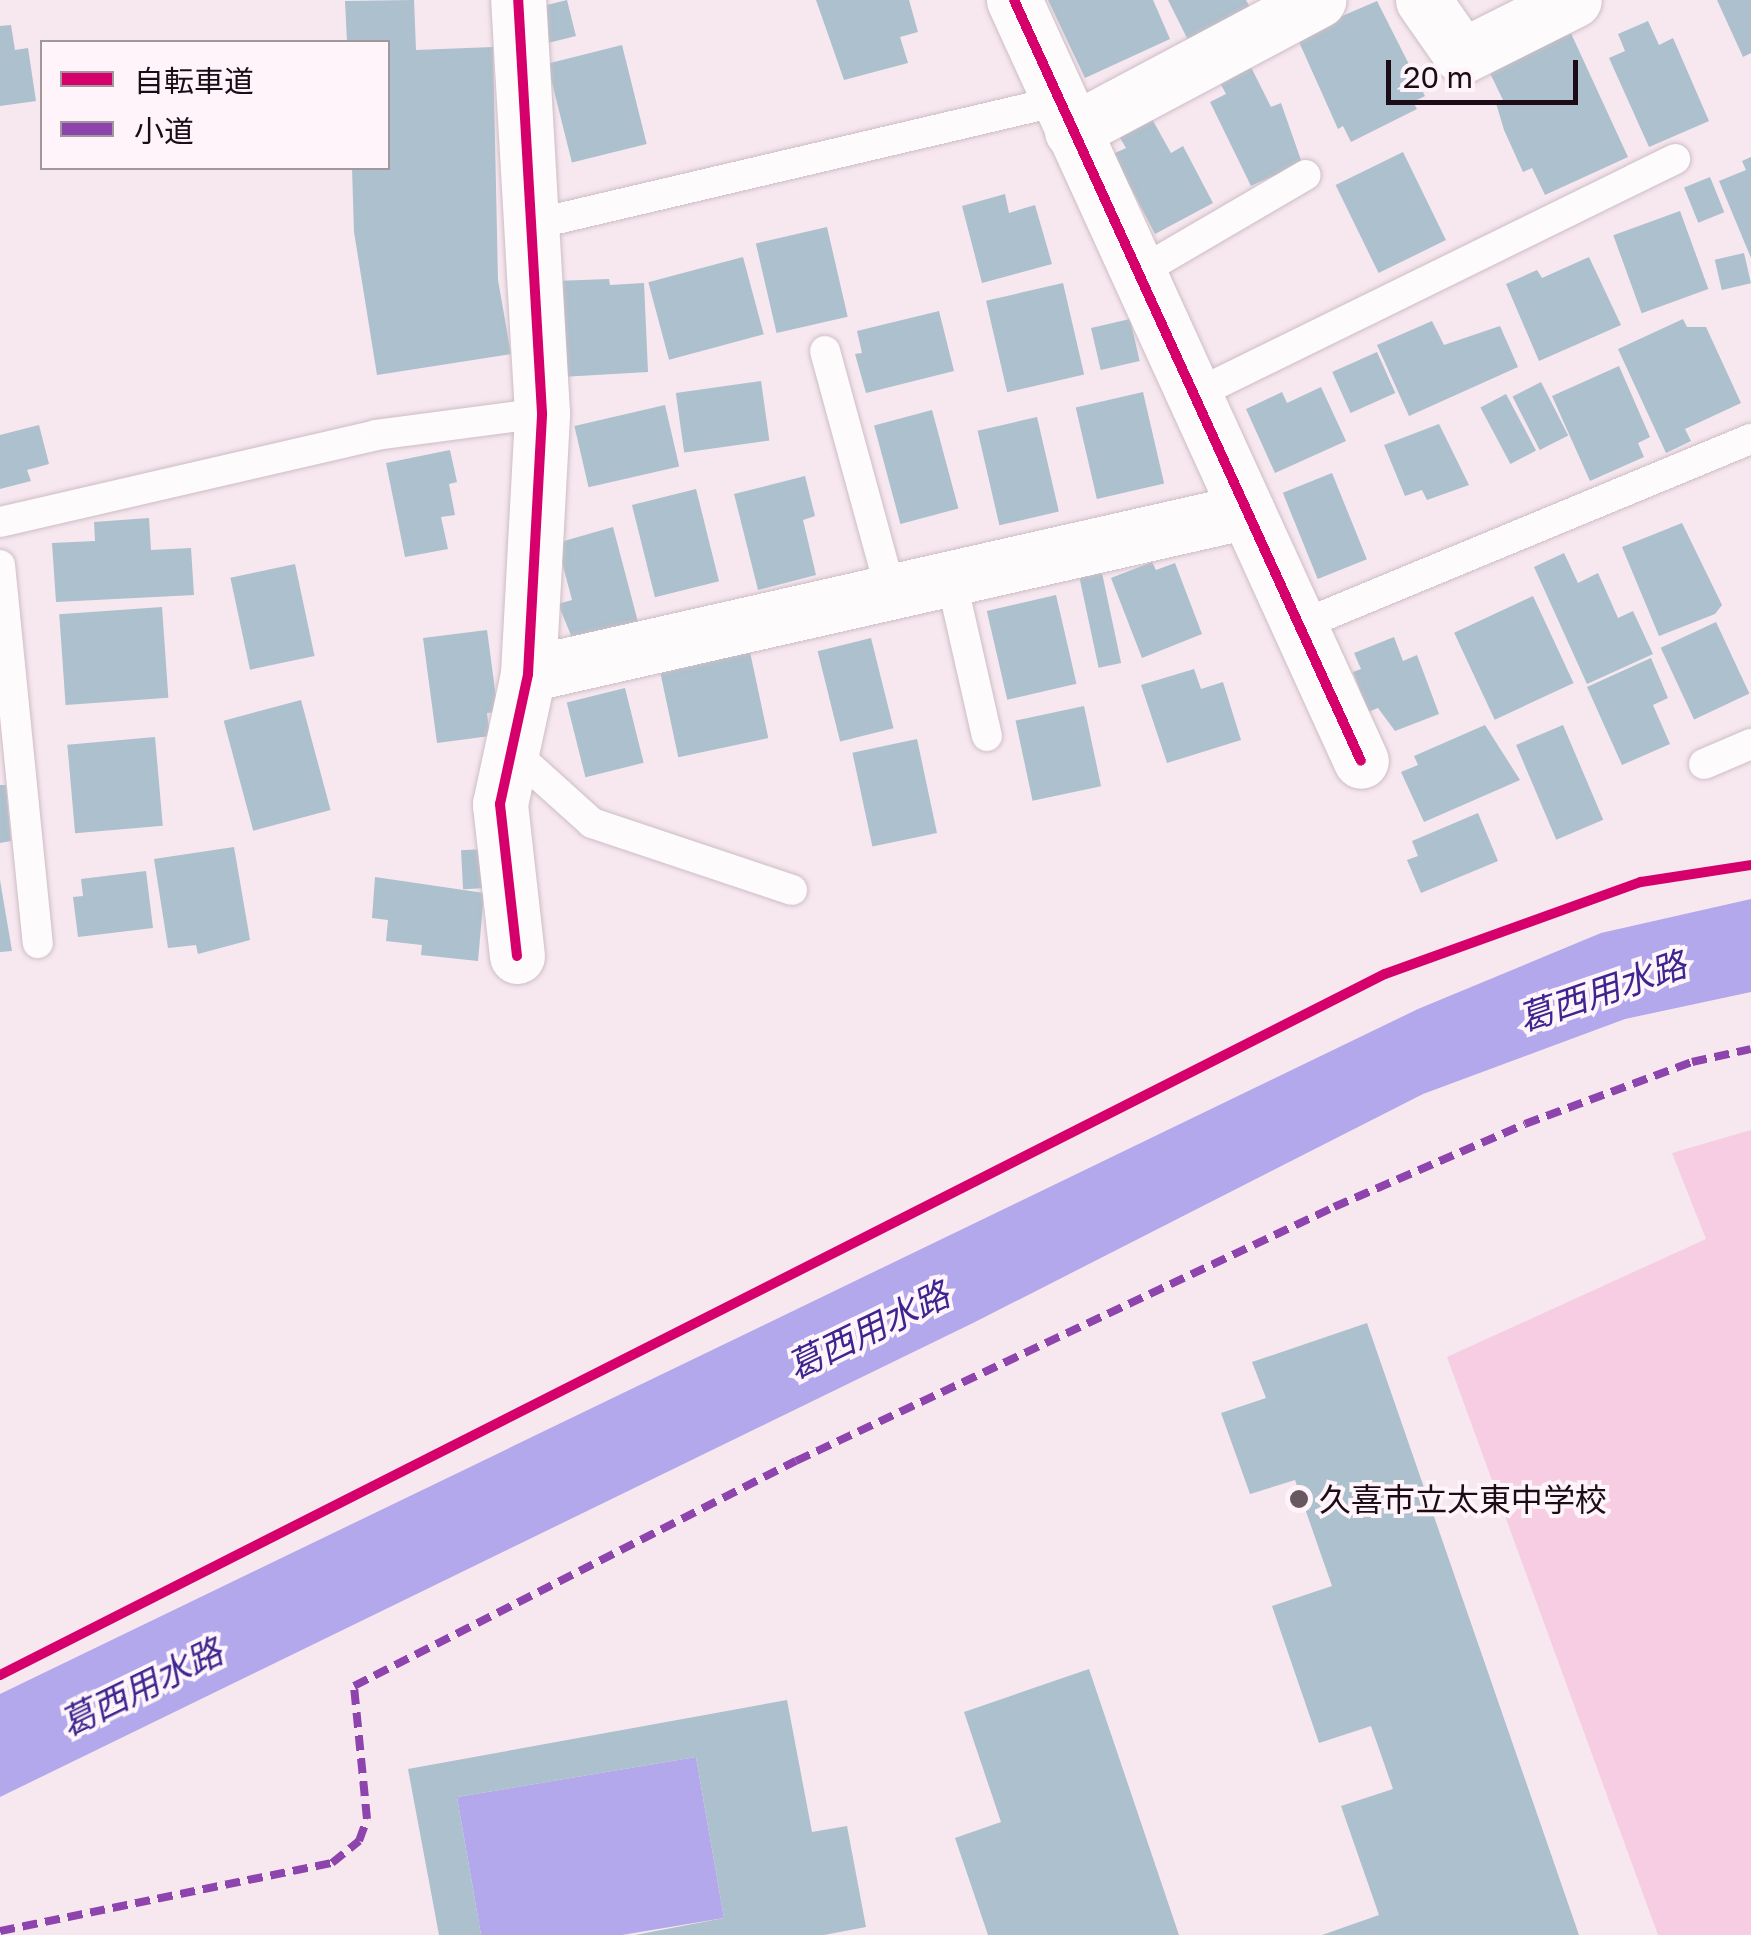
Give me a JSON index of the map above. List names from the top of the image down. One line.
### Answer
{"water":["葛西用水路"],"places":["久喜市立太東中学校"],"legend":["自転車道","小道"],"scale_bar":"20 m"}
